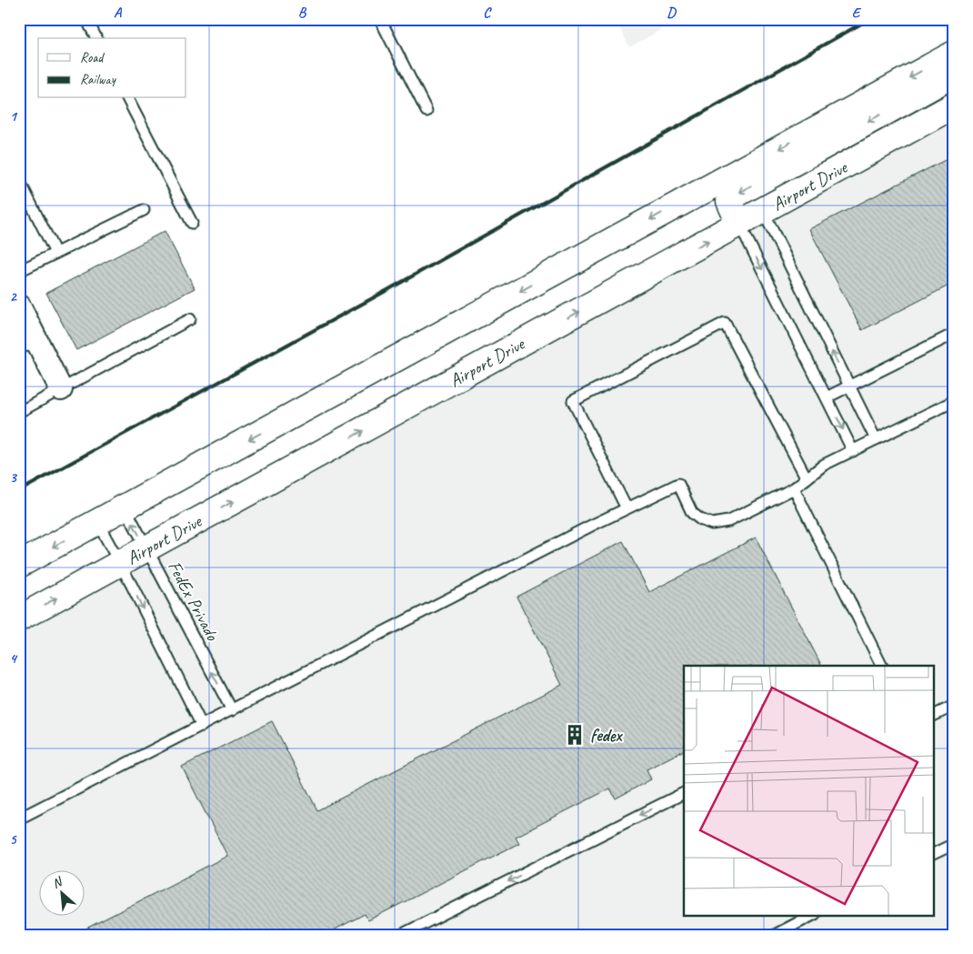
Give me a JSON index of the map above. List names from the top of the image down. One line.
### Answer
{"streets":{"main road":["Airport Drive"],"lane":["FedEx Privado"]},"crossings":[["Airport Drive","FedEx Privado"]],"places":{"building":["fedex"]},"legend":["Road","Railway"],"north":"top left","grid":{"columns":["A","B","C","D","E"],"rows":["1","2","3","4","5"]}}
